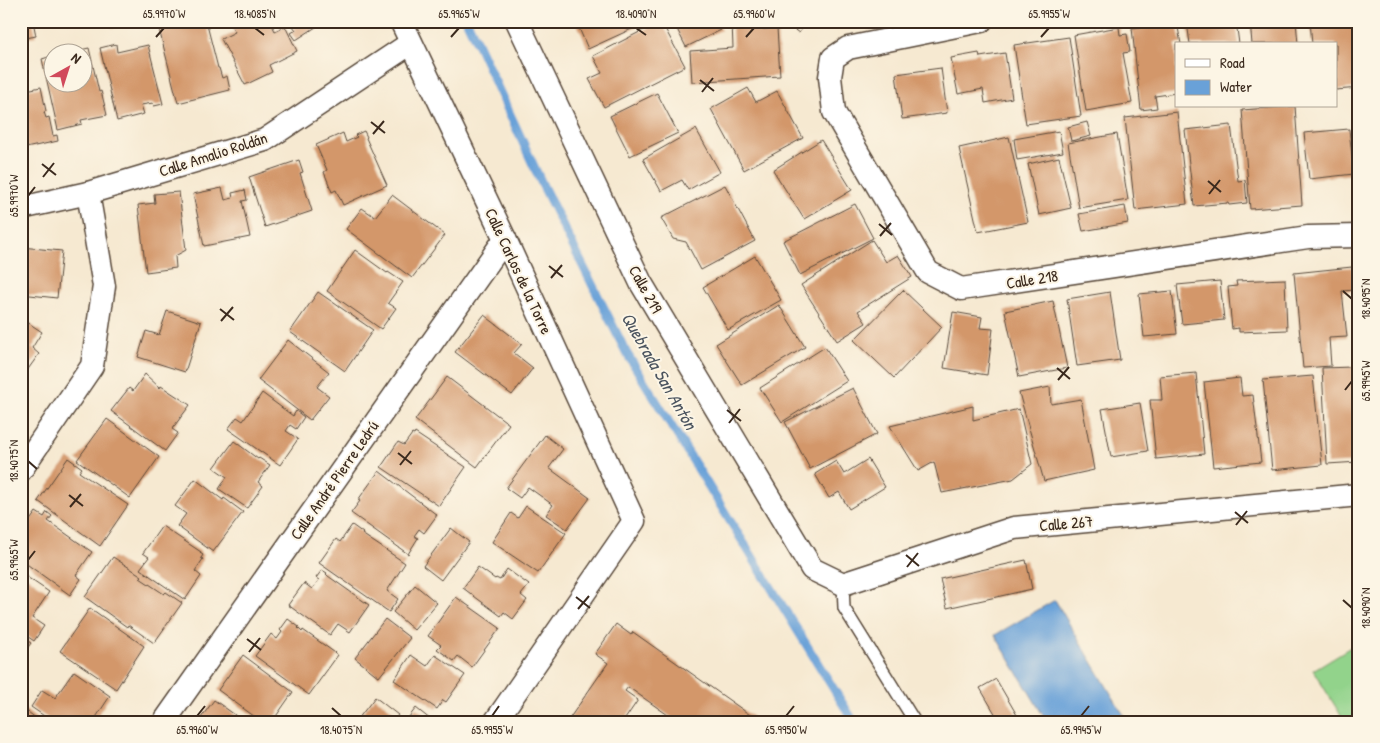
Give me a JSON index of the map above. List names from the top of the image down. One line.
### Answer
{"streets":{"street":["Calle Amalio Roldán","Calle Carlos de la Torre","Calle 218","Calle 219","Calle André Pierre Ledrú","Calle 267"]},"crossings":[["Calle Amalio Roldán","Calle Carlos de la Torre"],["Calle Carlos de la Torre","Calle André Pierre Ledrú"],["Calle 219","Calle 267"]],"water":["Quebrada San Antón"],"legend":["Road","Water"],"north":"top right","coordinates":["65.9970°W","18.4085°N","65.9965°W","18.4090°N","65.9960°W","65.9955°W","18.4095°N","65.9945°W","18.4075°N","65.9950°W"]}
